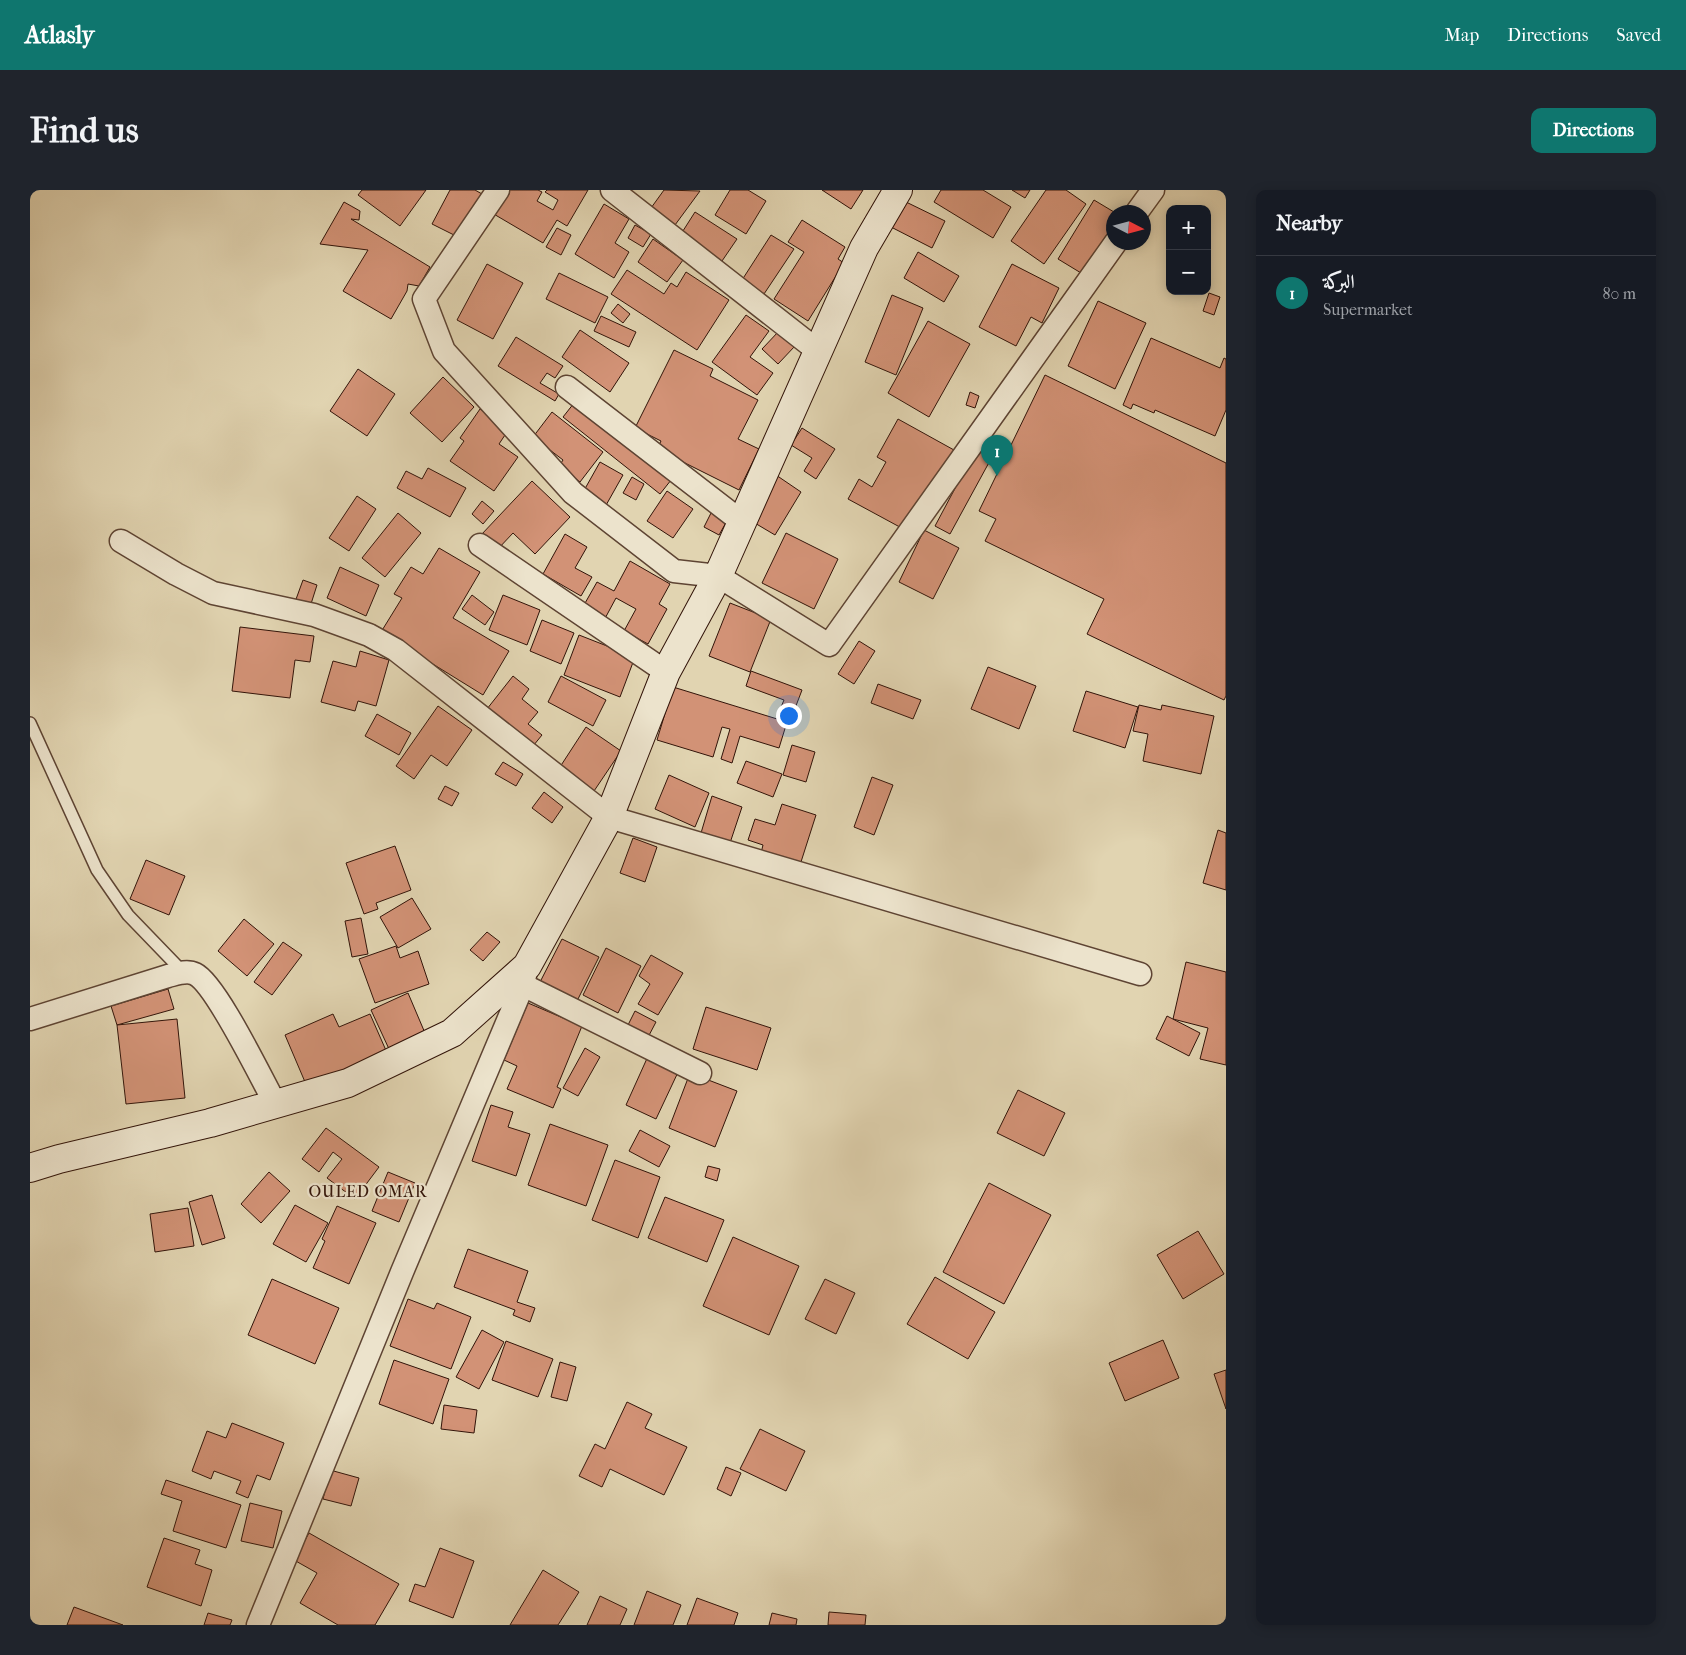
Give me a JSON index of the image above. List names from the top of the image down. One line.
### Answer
{"districts":["OULED OMAR"],"north":"right","page":{"header":"Atlasly","nav":["Map","Directions","Saved"],"buttons":"Directions","title":"Find us","heading":"Nearby","map_buttons":["+","−"],"list":[{"mark":"1","name":"البركة","note":"Supermarket","value":"80 m"}],"pins":"1"}}
